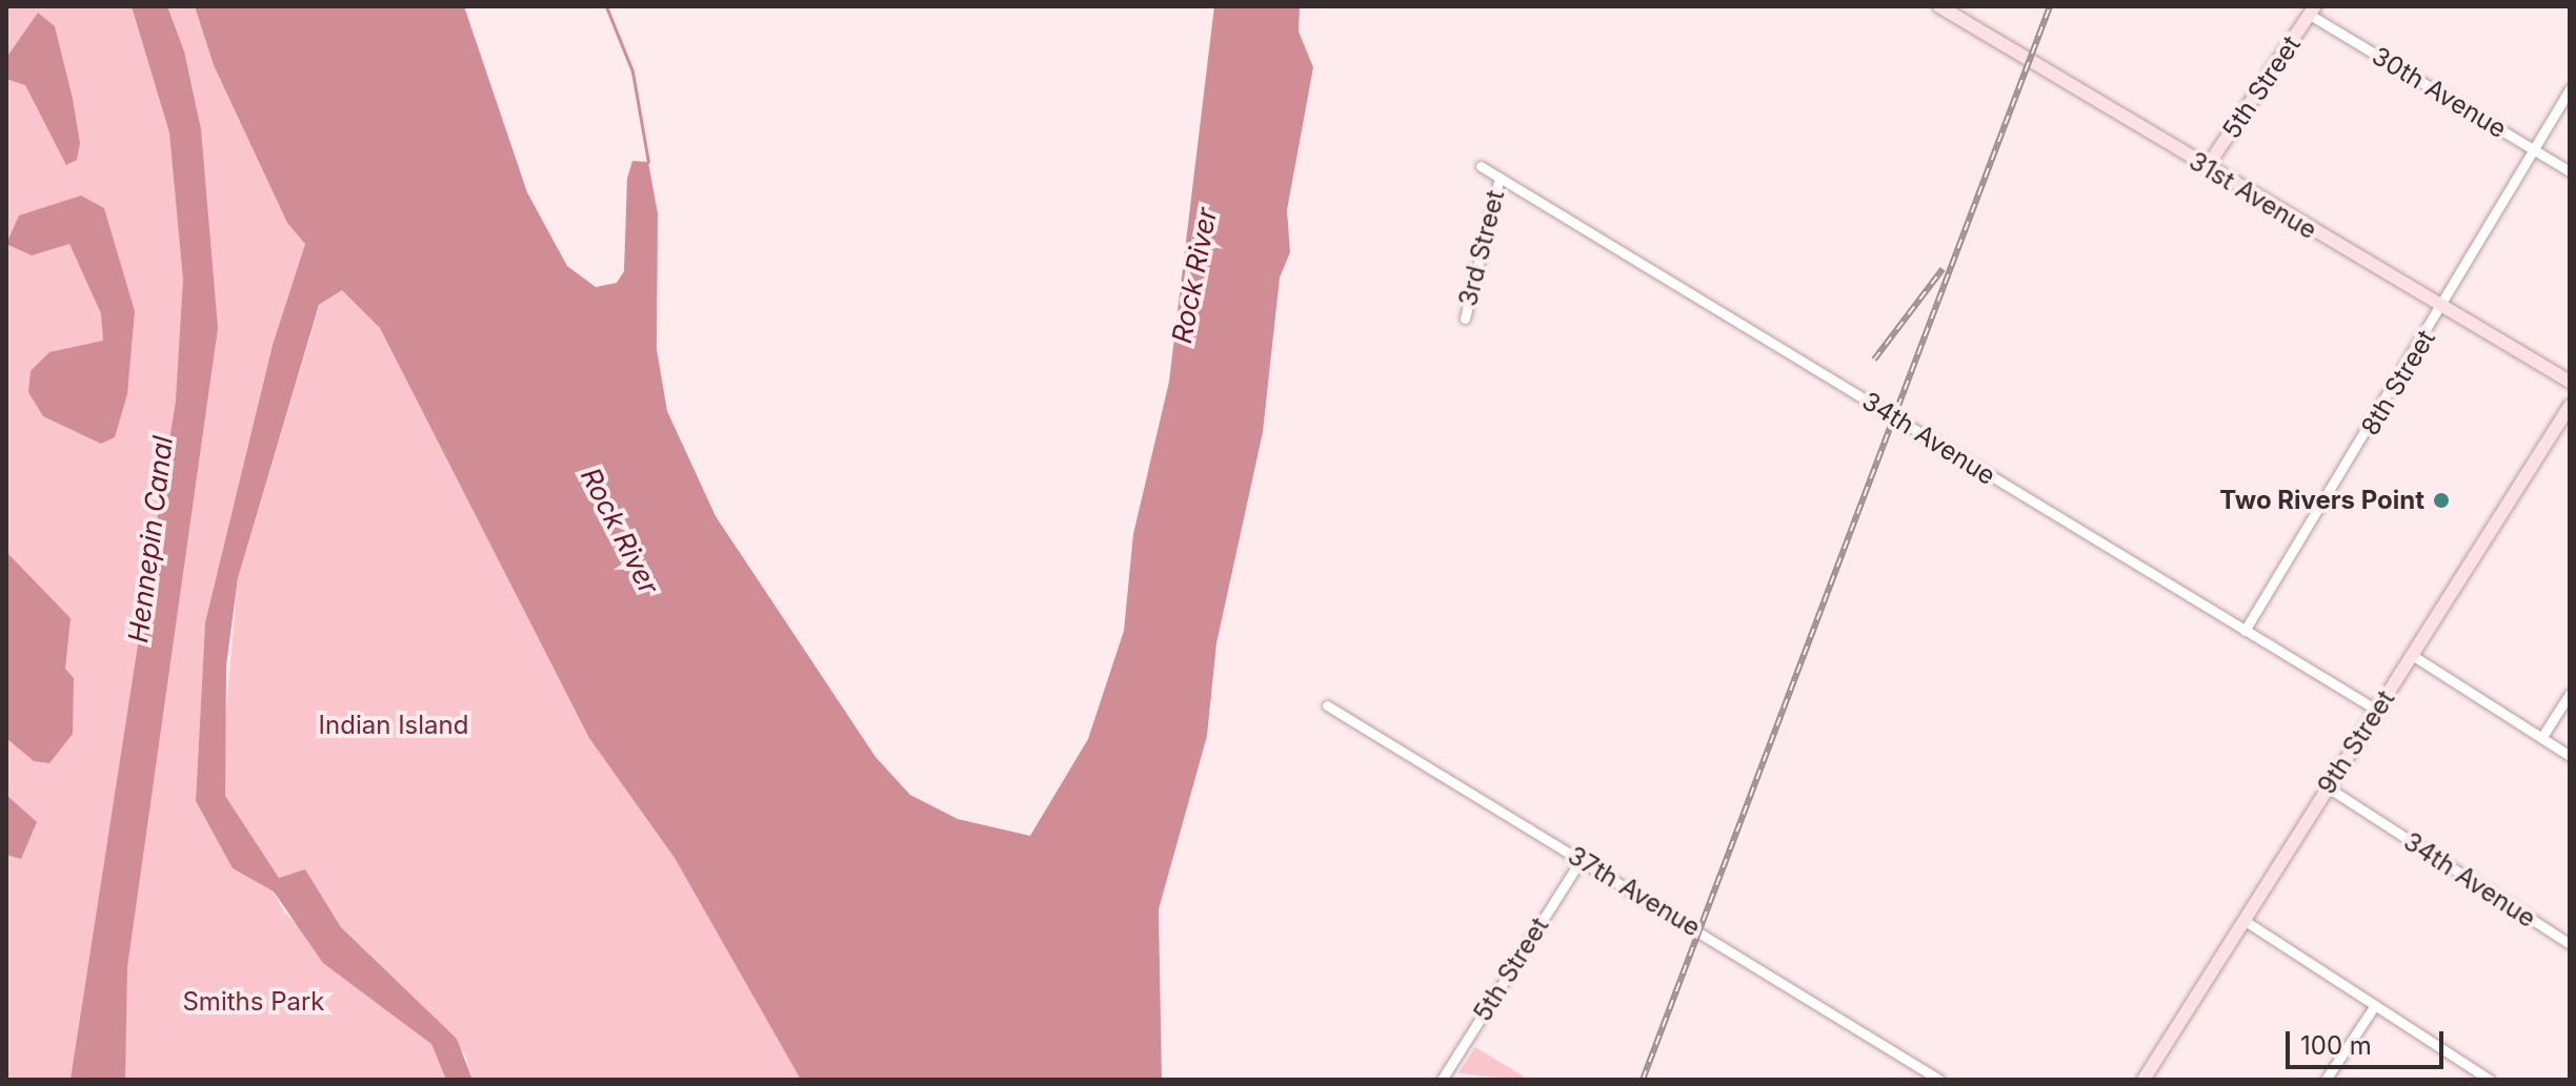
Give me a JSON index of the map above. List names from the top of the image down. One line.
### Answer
{"streets":{"street":["5th Street","30th Avenue","31st Avenue","3rd Street","8th Street","34th Avenue","9th Street","37th Avenue"]},"crossings":[["5th Street","30th Avenue"],["5th Street","31st Avenue"],["5th Street","37th Avenue"],["30th Avenue","8th Street"],["31st Avenue","8th Street"],["3rd Street","34th Avenue"],["8th Street","34th Avenue"],["34th Avenue","9th Street"]],"water":["Rock River","Hennepin Canal"],"parks":["Indian Island","Smiths Park"],"places":["Two Rivers Point"],"scale_bar":"100 m"}
